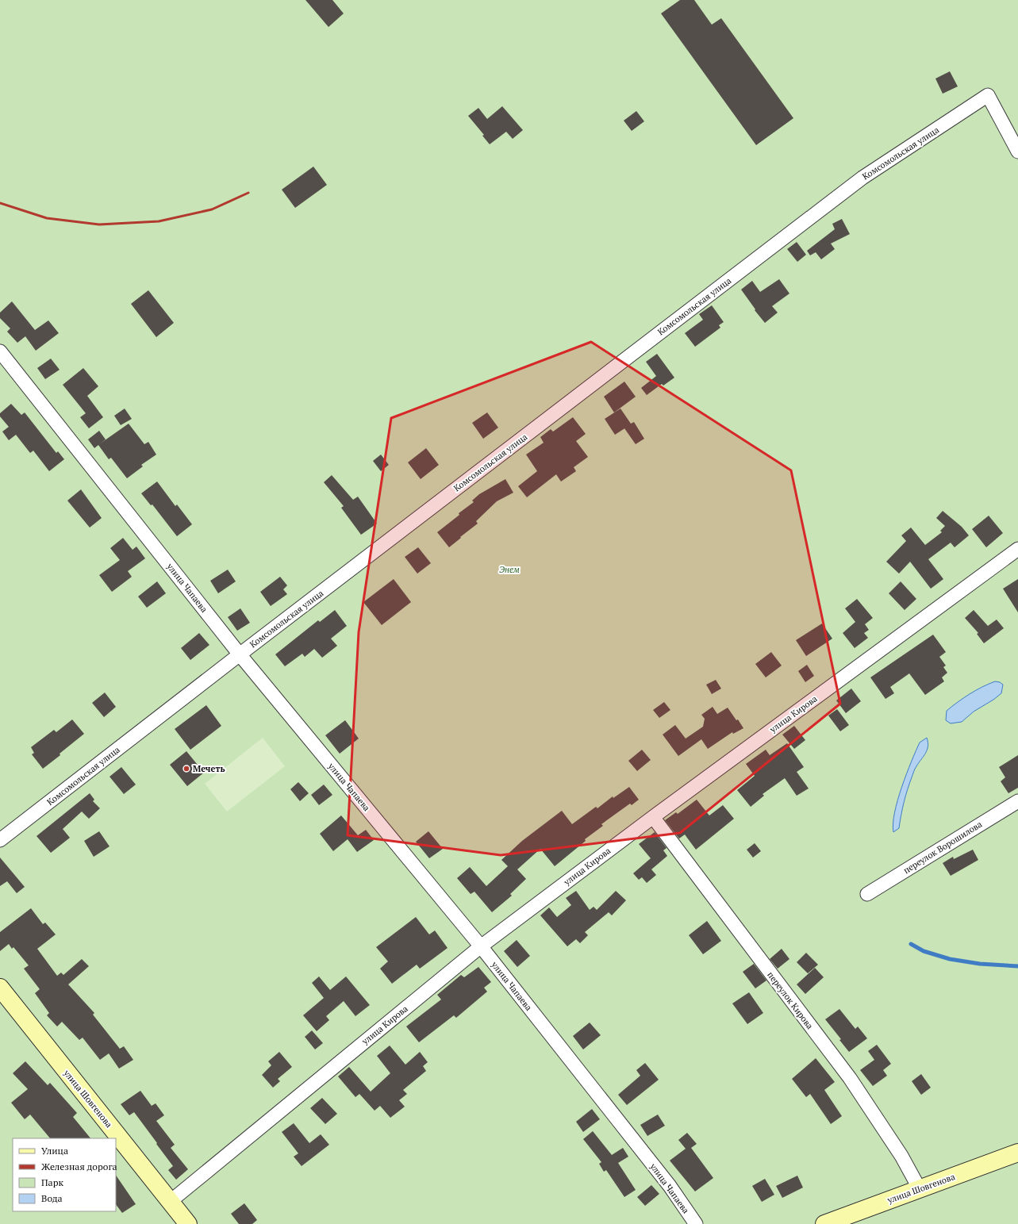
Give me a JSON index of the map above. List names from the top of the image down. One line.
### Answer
{"streets":{"street":["Комсомольская улица","улица Чапаева","улица Кирова","переулок Ворошилова","переулок Кирова","улица Шовгенова"]},"crossings":[["Комсомольская улица","улица Чапаева"],["улица Чапаева","улица Кирова"],["улица Кирова","переулок Кирова"],["улица Кирова","улица Шовгенова"],["переулок Кирова","улица Шовгенова"]],"parks":["Энем"],"places":["Мечеть"],"legend":["Улица","Железная дорога","Парк","Вода"]}
